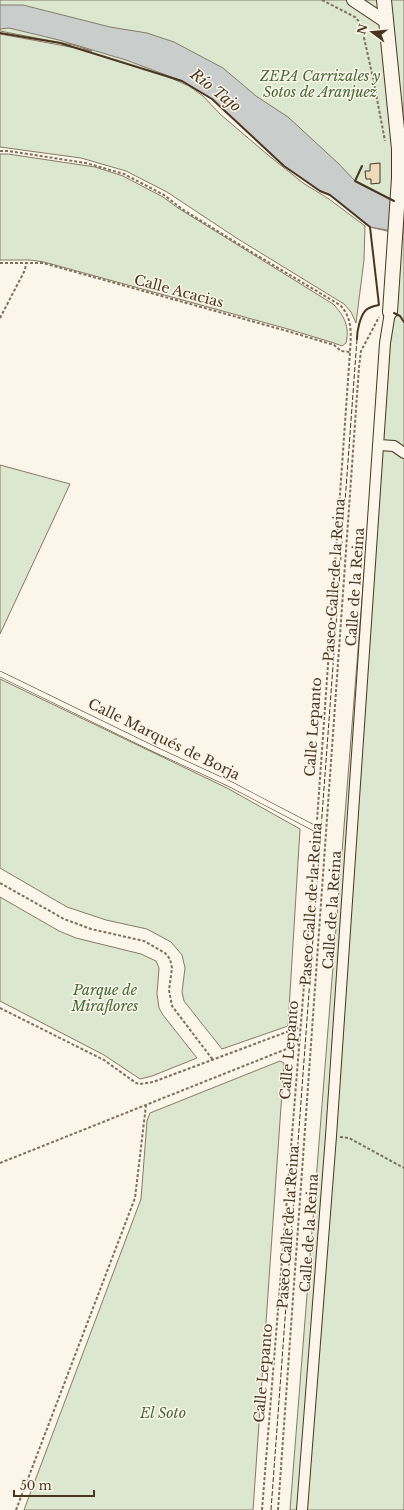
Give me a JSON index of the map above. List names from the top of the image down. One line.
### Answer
{"streets":{"street":["Calle de la Reina"],"lane":["Calle Marqués de Borja"],"path":["Calle Acacias","Paseo Calle de la Reina","Calle Lepanto"]},"crossings":[["Calle Acacias","Calle Lepanto"],["Paseo Calle de la Reina","Calle de la Reina"],["Calle Lepanto","Calle Marqués de Borja"]],"water":["Río Tajo"],"parks":["ZEPA Carrizales y Sotos de Aranjuez","Parque de Miraflores","El Soto"],"scale_bar":"50 m","north":"left"}
